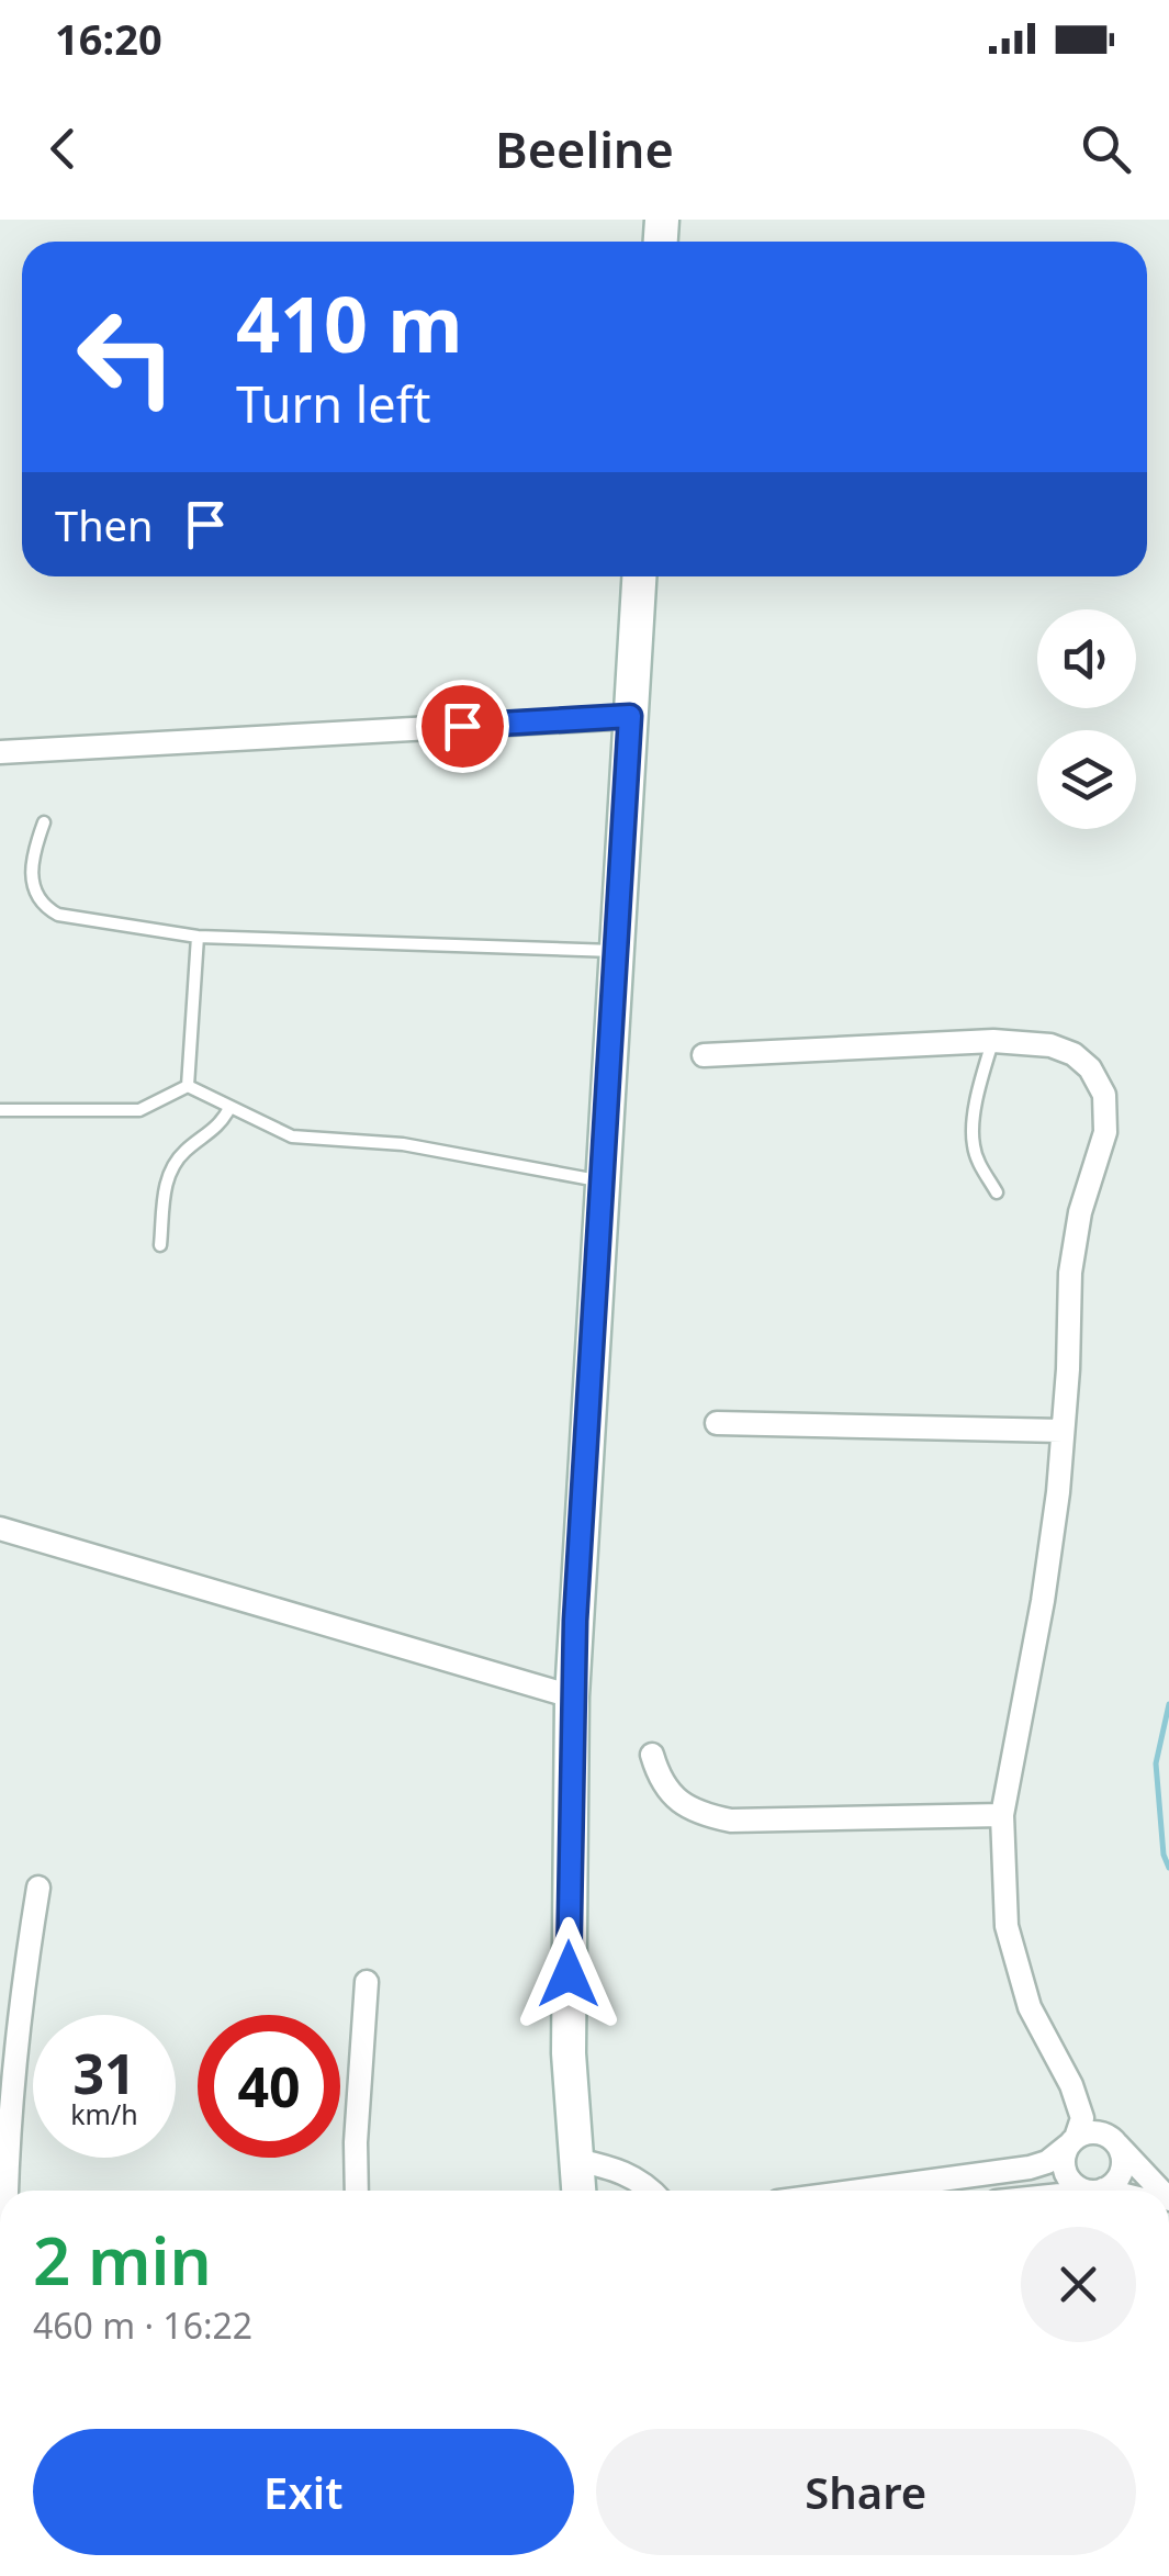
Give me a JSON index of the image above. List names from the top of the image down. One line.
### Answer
{"page":{"status":"16:20","header":"Beeline","turn":["410 m","Turn left"],"then":"Then","speed":"31 km/h","limit":"40","heading":["2 min","460 m · 16:22"],"buttons":["Exit","Share"]}}
